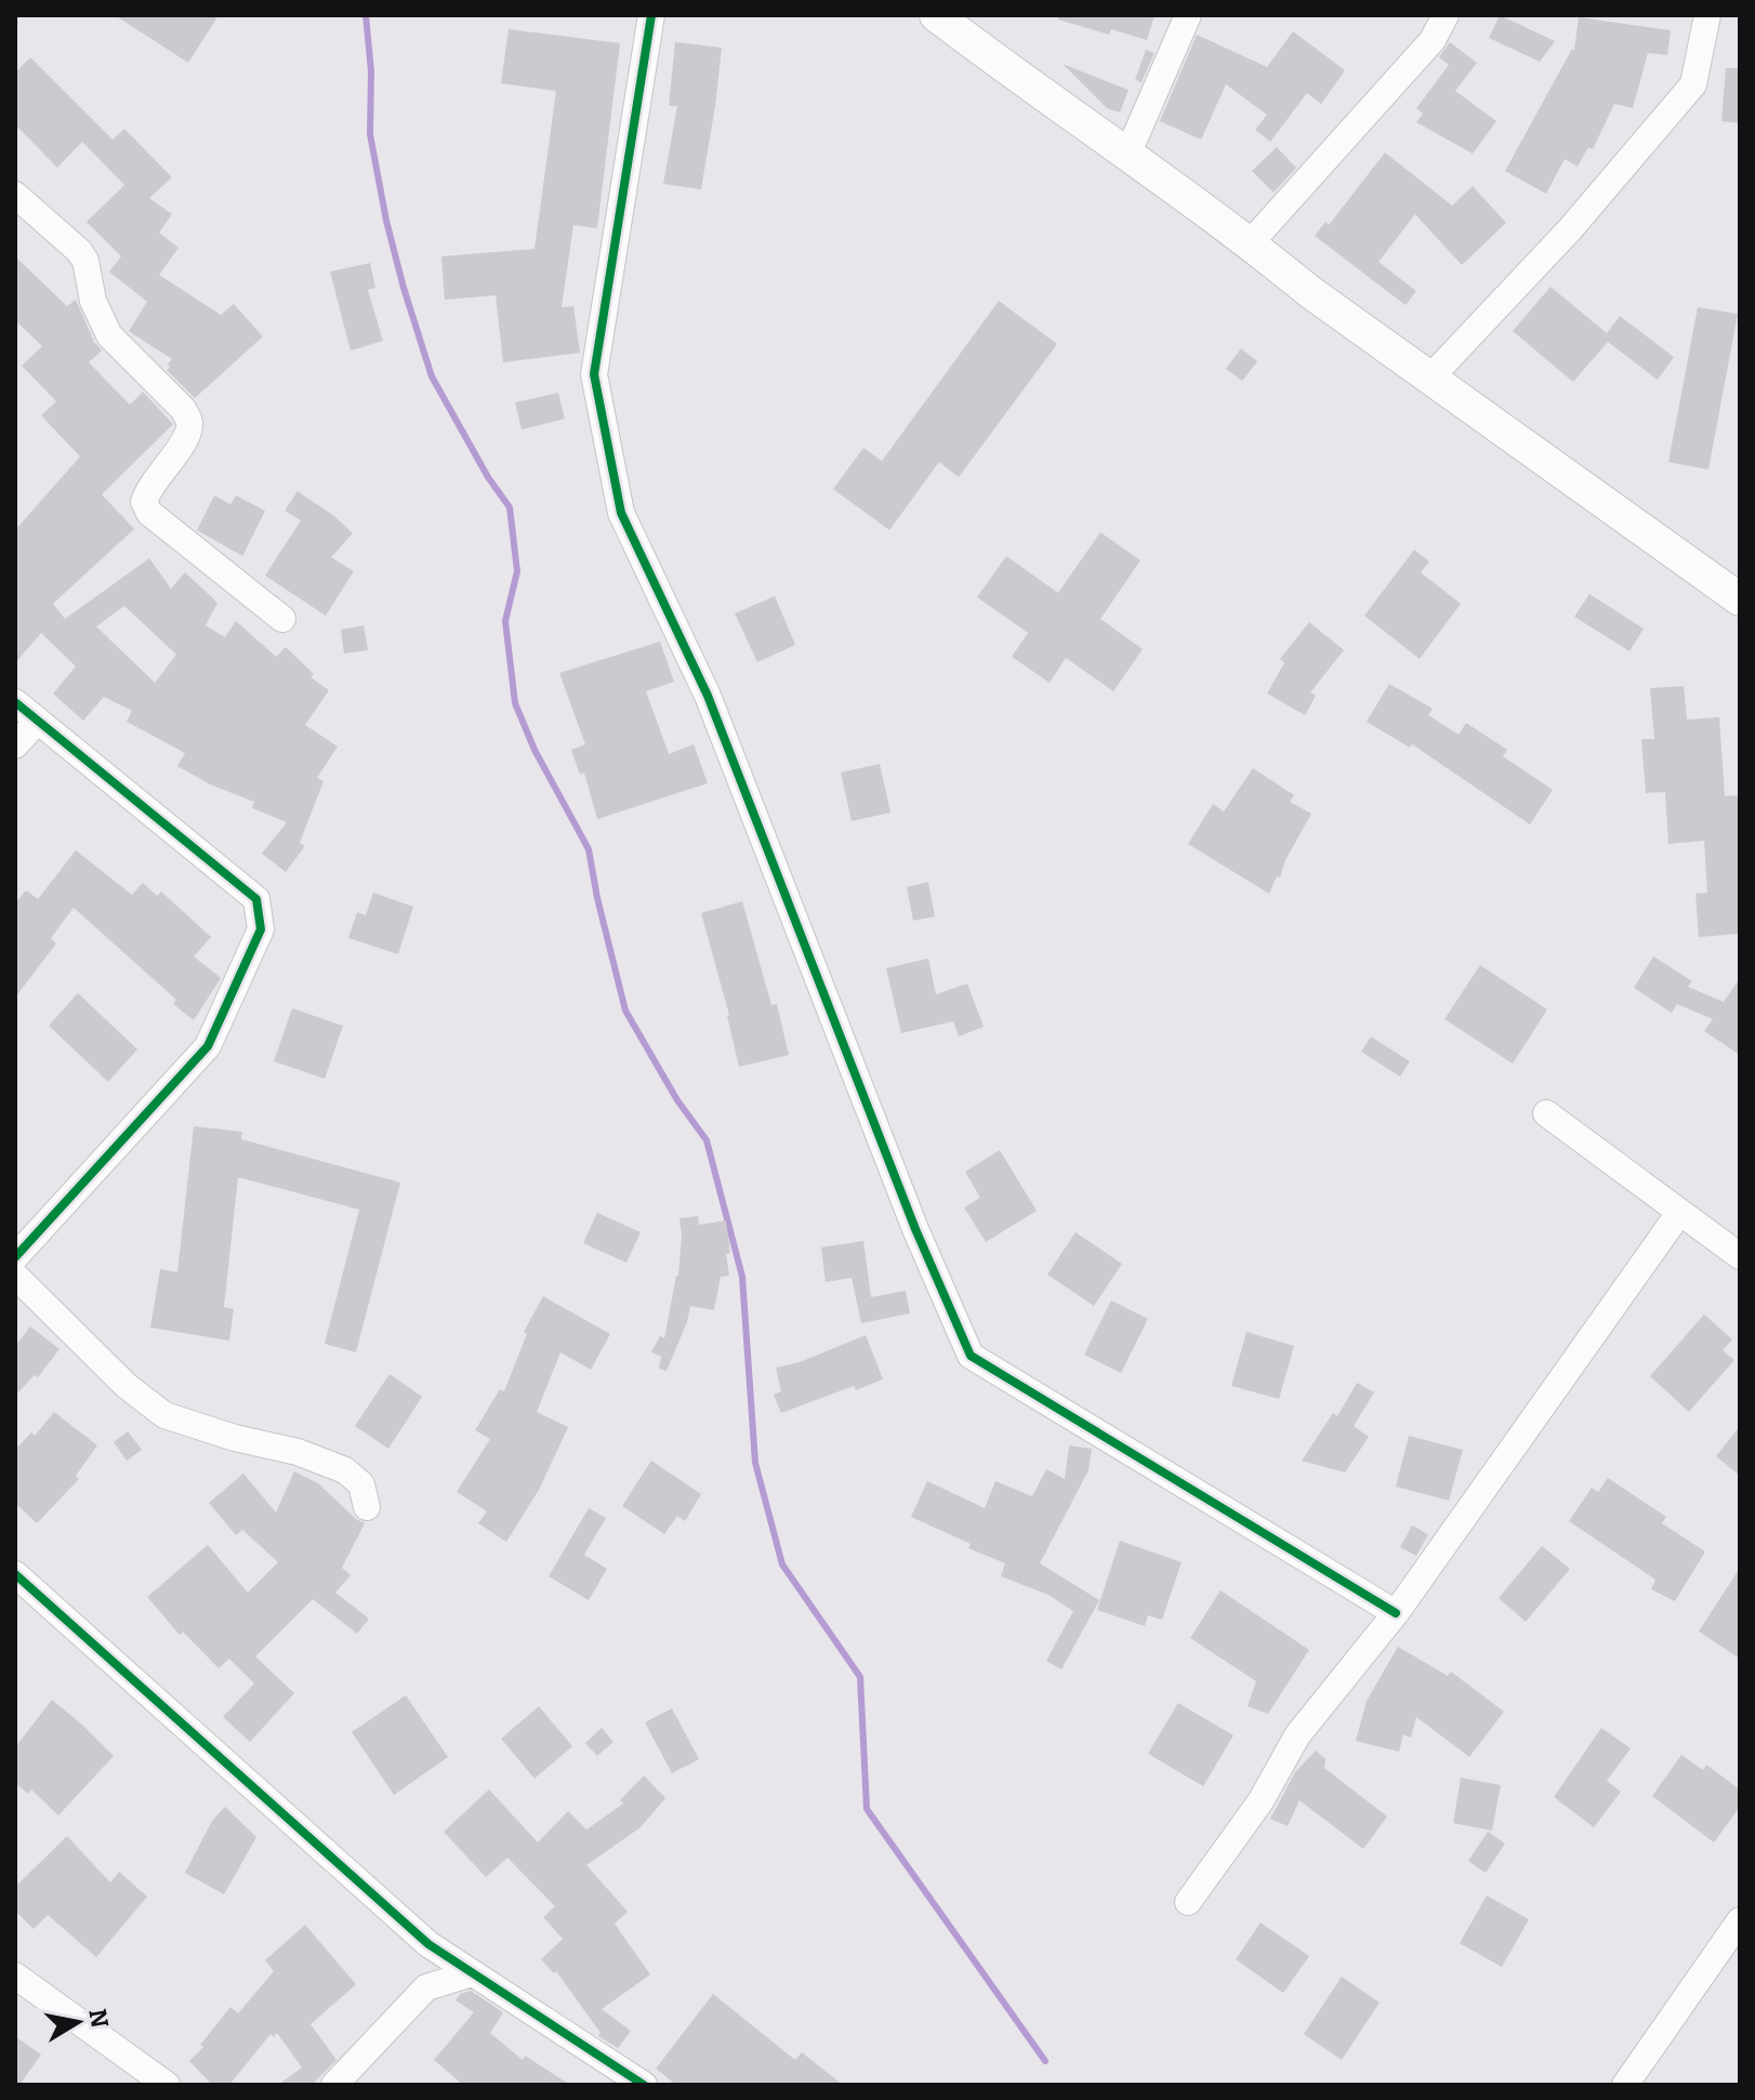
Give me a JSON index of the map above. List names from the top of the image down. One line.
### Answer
{"north":"right"}
